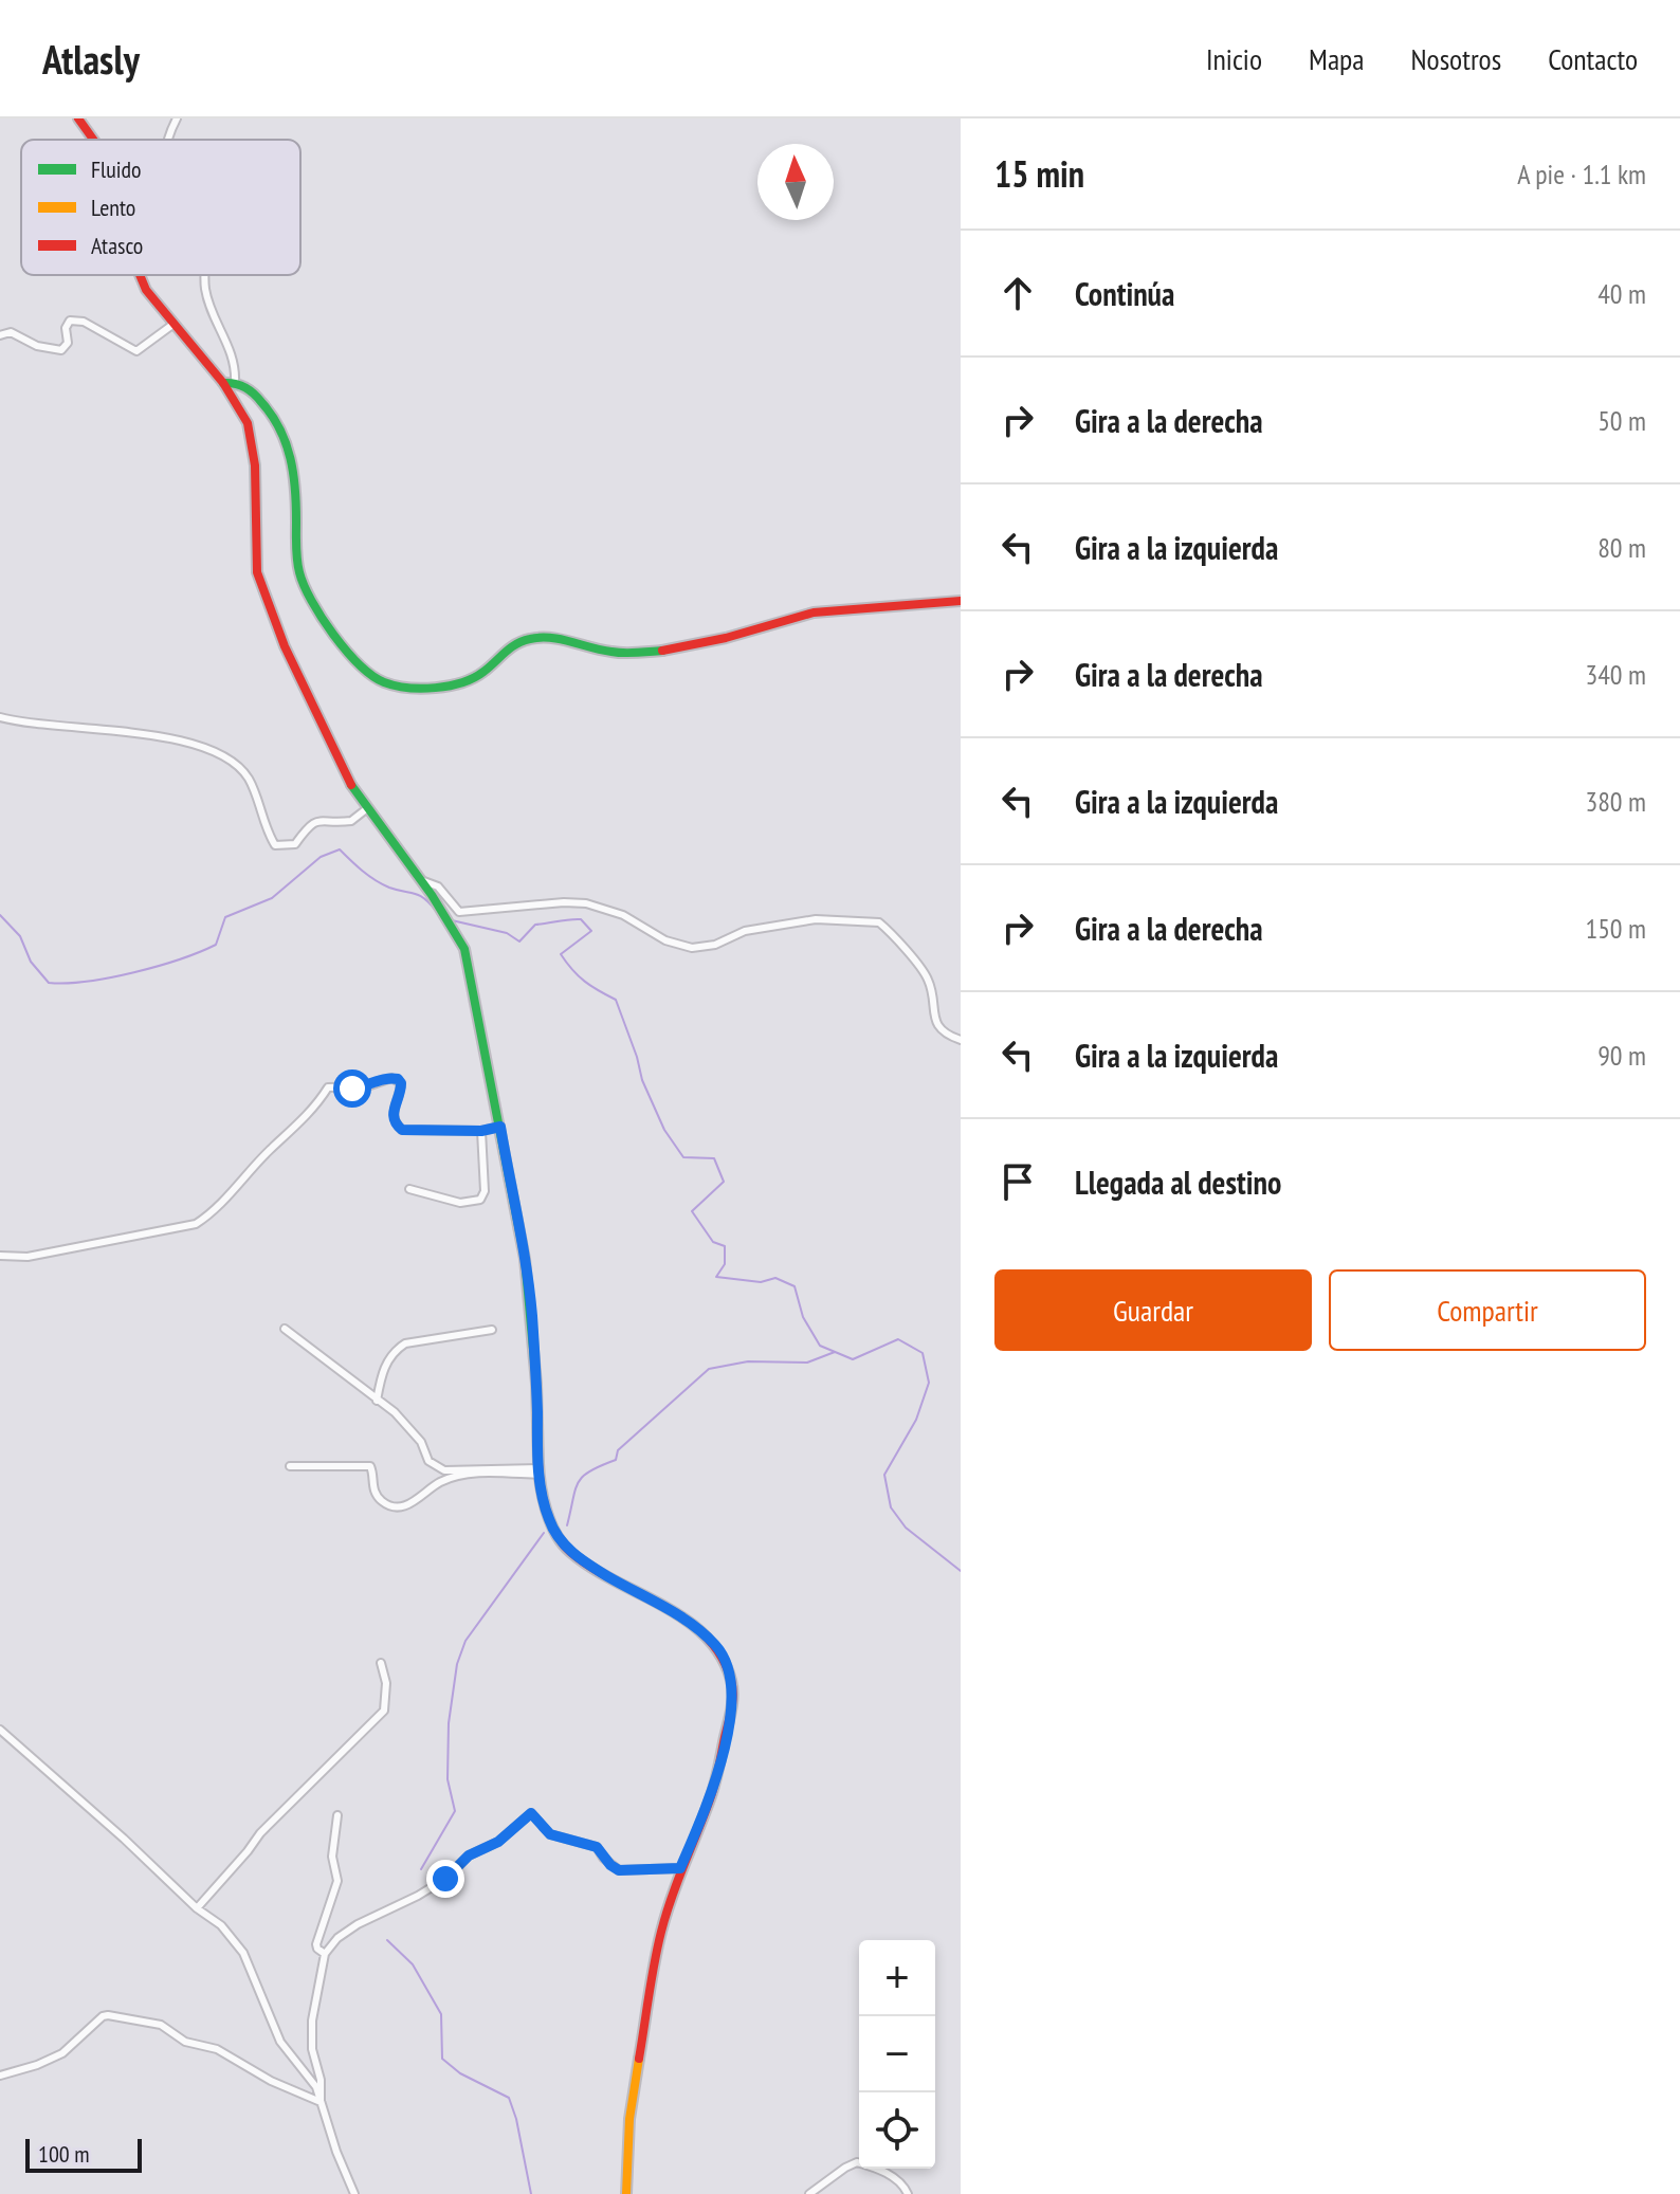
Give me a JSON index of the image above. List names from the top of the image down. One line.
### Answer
{"legend":["Fluido","Lento","Atasco"],"scale_bar":"100 m","north":"top","page":{"header":"Atlasly","nav":["Inicio","Mapa","Nosotros","Contacto"],"heading":["15 min","A pie · 1.1 km"],"list":[["Continúa","40 m"],["Gira a la derecha","50 m"],["Gira a la izquierda","80 m"],["Gira a la derecha","340 m"],["Gira a la izquierda","380 m"],["Gira a la derecha","150 m"],["Gira a la izquierda","90 m"],"Llegada al destino"],"buttons":["Guardar","Compartir"],"map_buttons":["+","−"],"scale":"100 m"}}
